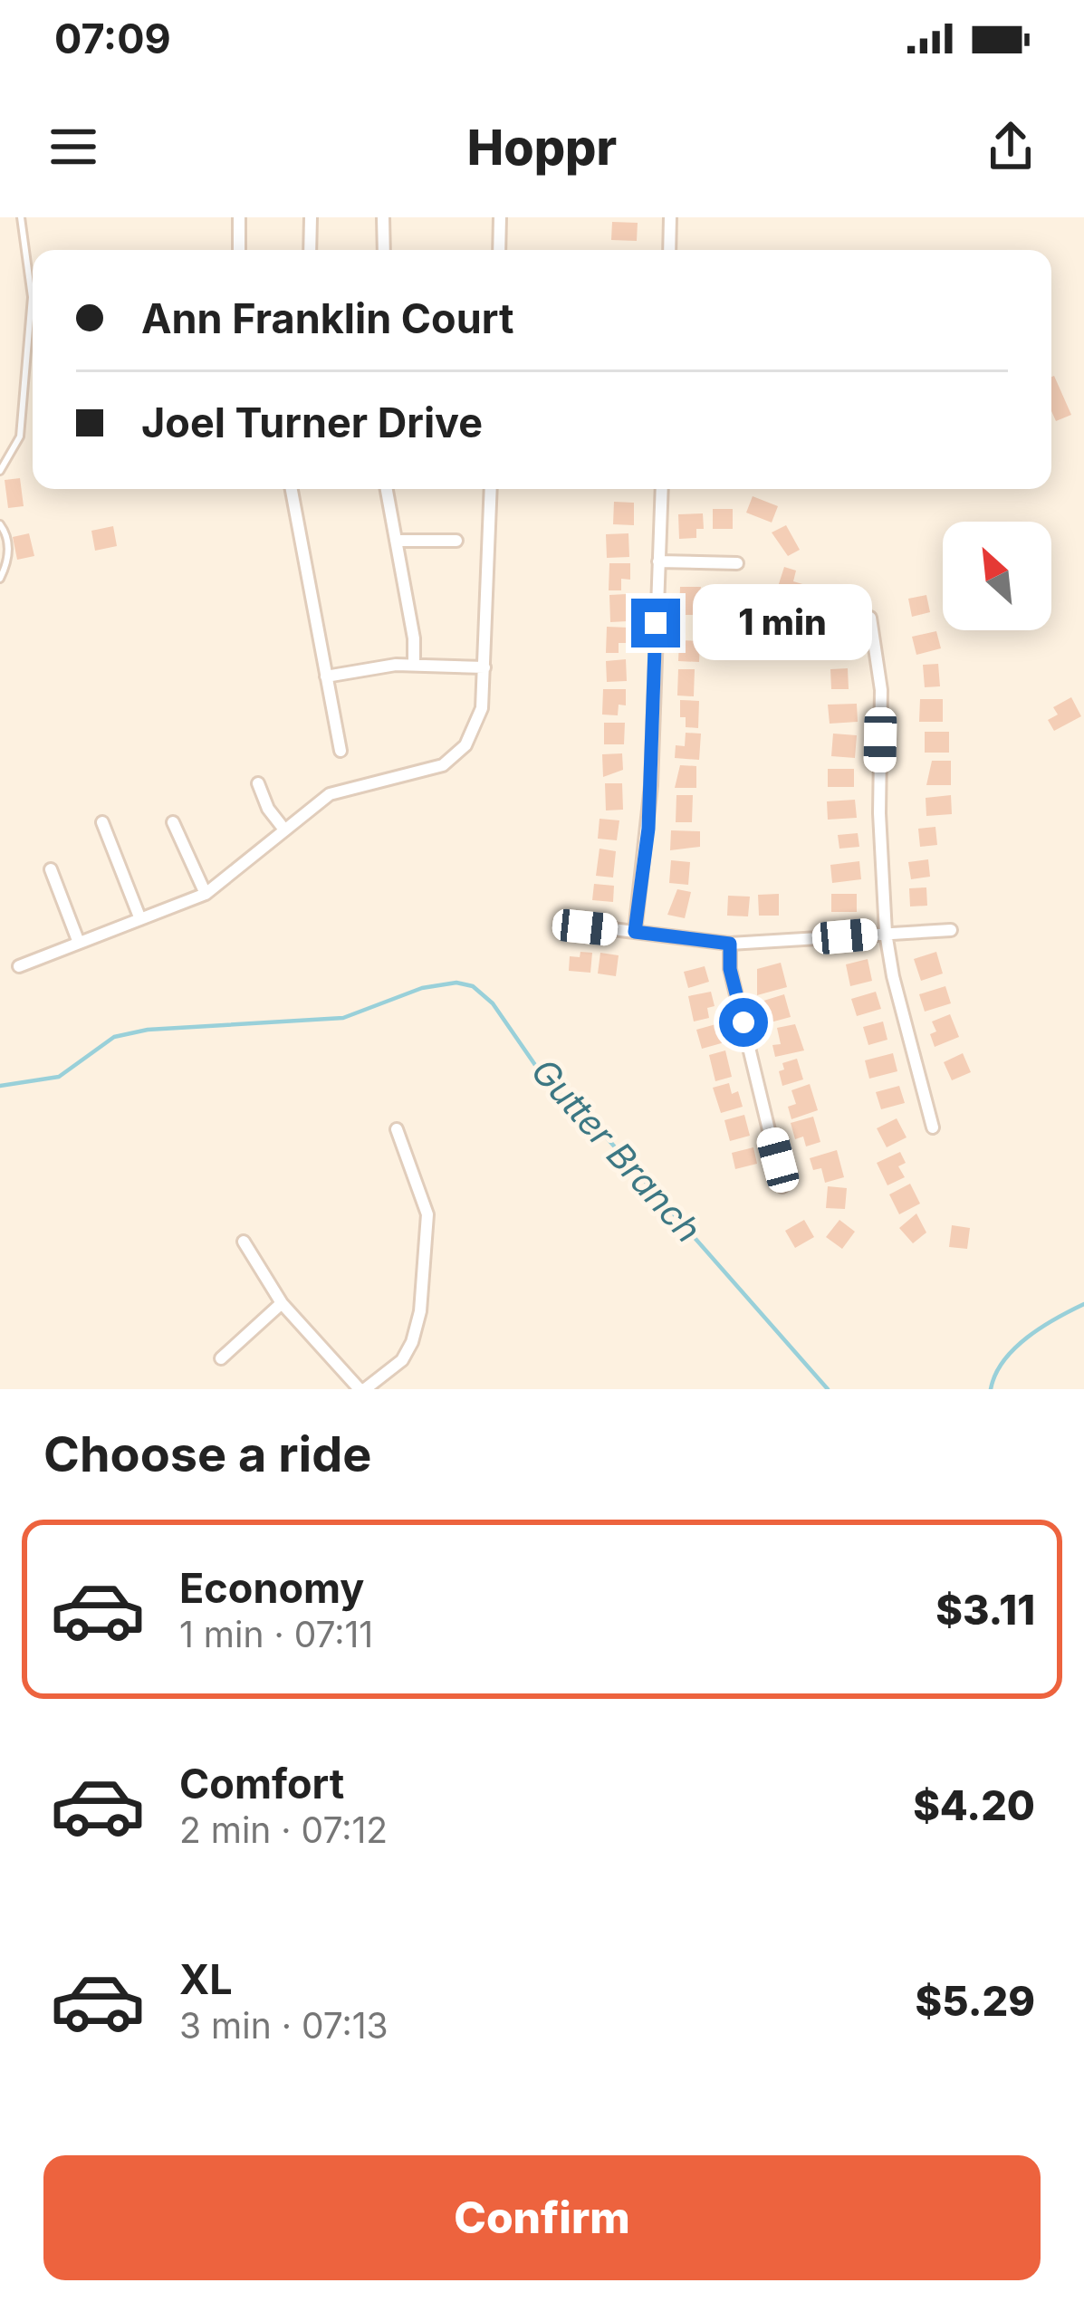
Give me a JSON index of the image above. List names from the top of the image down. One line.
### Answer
{"water":["Gutter Branch"],"north":"top left","page":{"status":"07:09","header":"Hoppr","banner":["Ann Franklin Court","Joel Turner Drive"],"bubble":"1 min","heading":"Choose a ride","list":[{"name":"Economy","note":"1 min · 07:11","value":"$3.11"},{"name":"Comfort","note":"2 min · 07:12","value":"$4.20"},{"name":"XL","note":"3 min · 07:13","value":"$5.29"}],"buttons":"Confirm"}}
